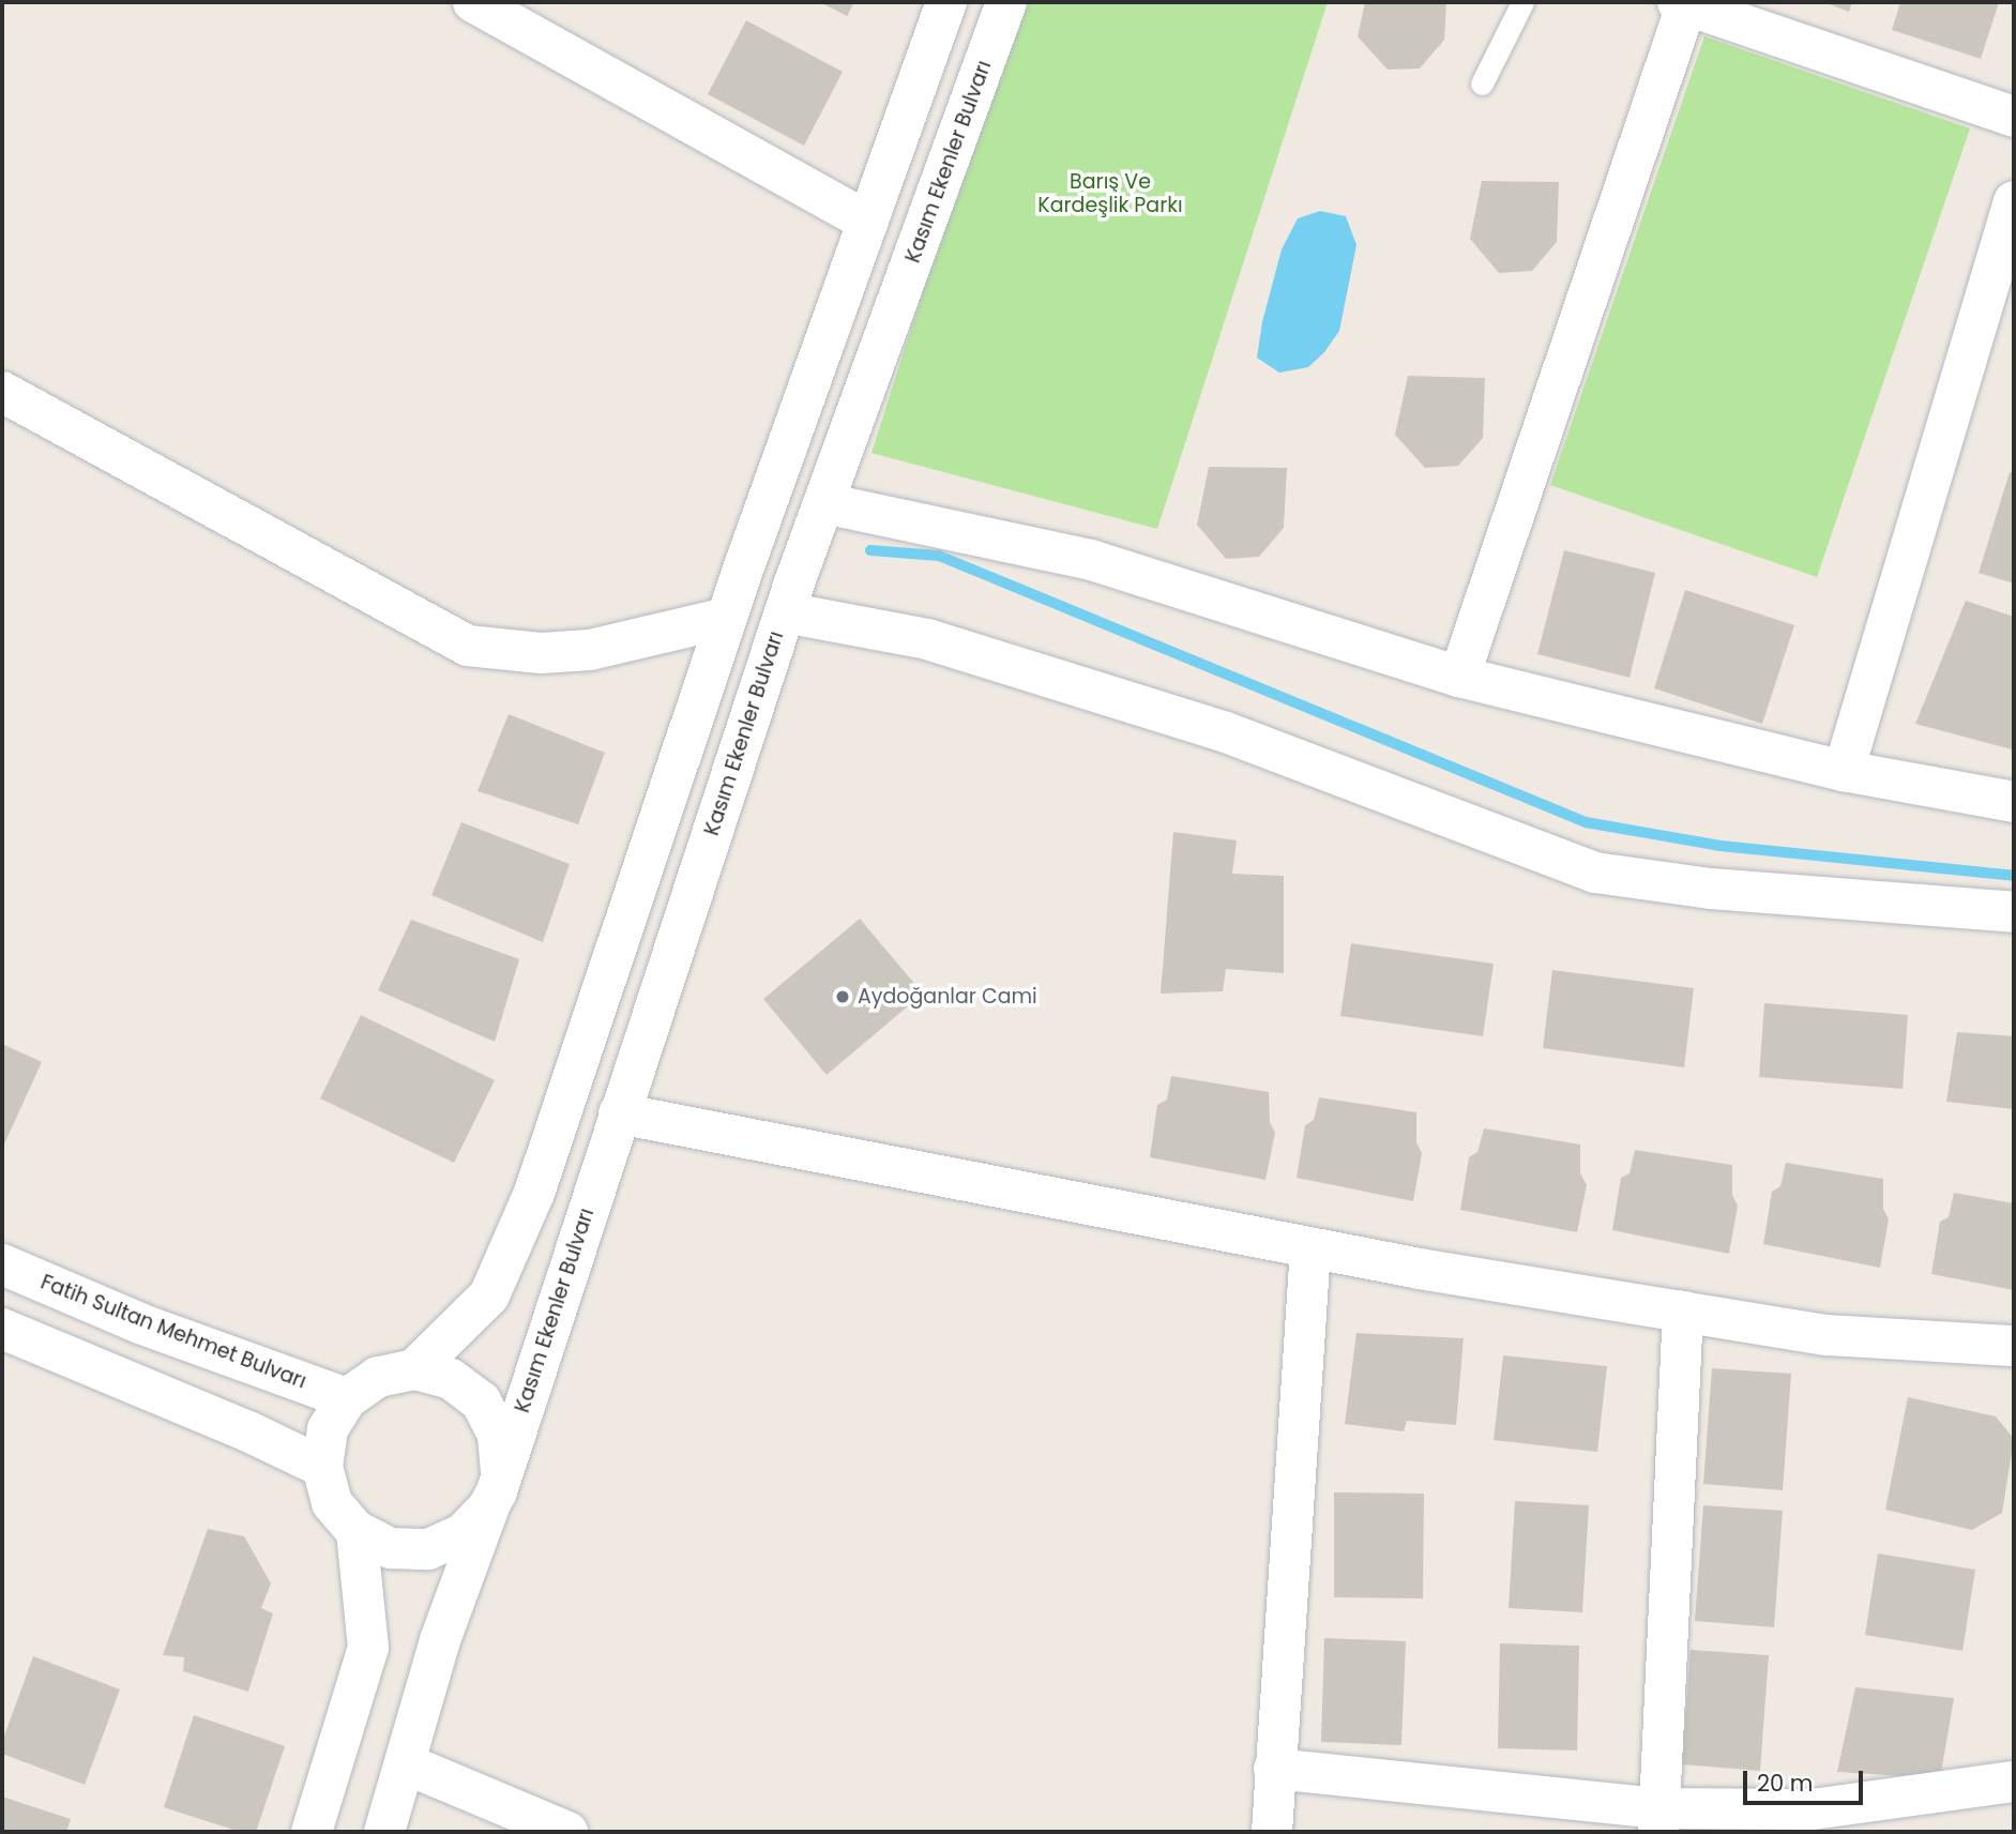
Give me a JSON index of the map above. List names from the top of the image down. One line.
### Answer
{"streets":{"street":["Kasım Ekenler Bulvarı","Fatih Sultan Mehmet Bulvarı"]},"crossings":[["Kasım Ekenler Bulvarı","Fatih Sultan Mehmet Bulvarı"]],"parks":["Barış Ve Kardeşlik Parkı"],"places":["Aydoğanlar Cami"],"scale_bar":"20 m"}
